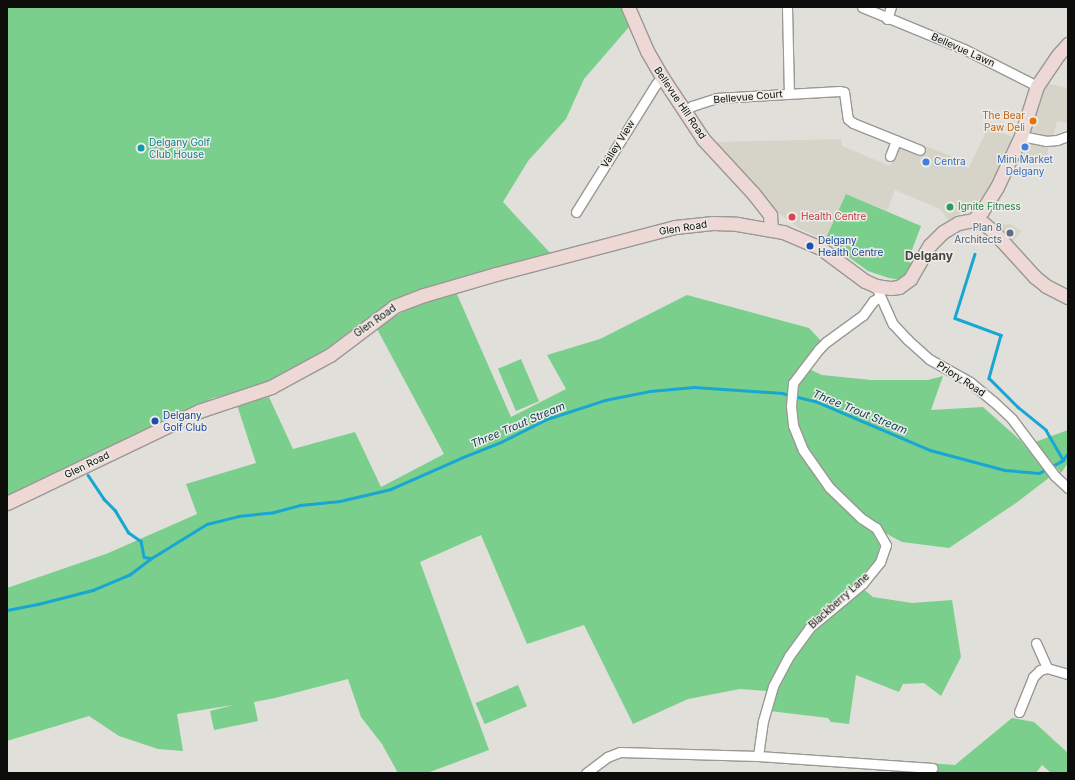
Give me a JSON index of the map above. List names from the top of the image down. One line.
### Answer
{"streets":{"main road":["Bellevue Hill Road","Glen Road"],"street":["Bellevue Lawn","Bellevue Court","Valley View","Priory Road","Blackberry Lane"]},"crossings":[["Bellevue Court","Bellevue Hill Road"],["Bellevue Hill Road","Valley View"],["Bellevue Hill Road","Glen Road"],["Glen Road","Priory Road"],["Glen Road","Blackberry Lane"],["Priory Road","Blackberry Lane"]],"districts":["Delgany"],"water":["Three Trout Stream"],"places":["The Bear Paw Deli","Mini Market Delgany","Delgany Golf Club House","Centra","Ignite Fitness","Health Centre","Plan 8 Architects","Delgany Health Centre","Delgany Golf Club"]}
